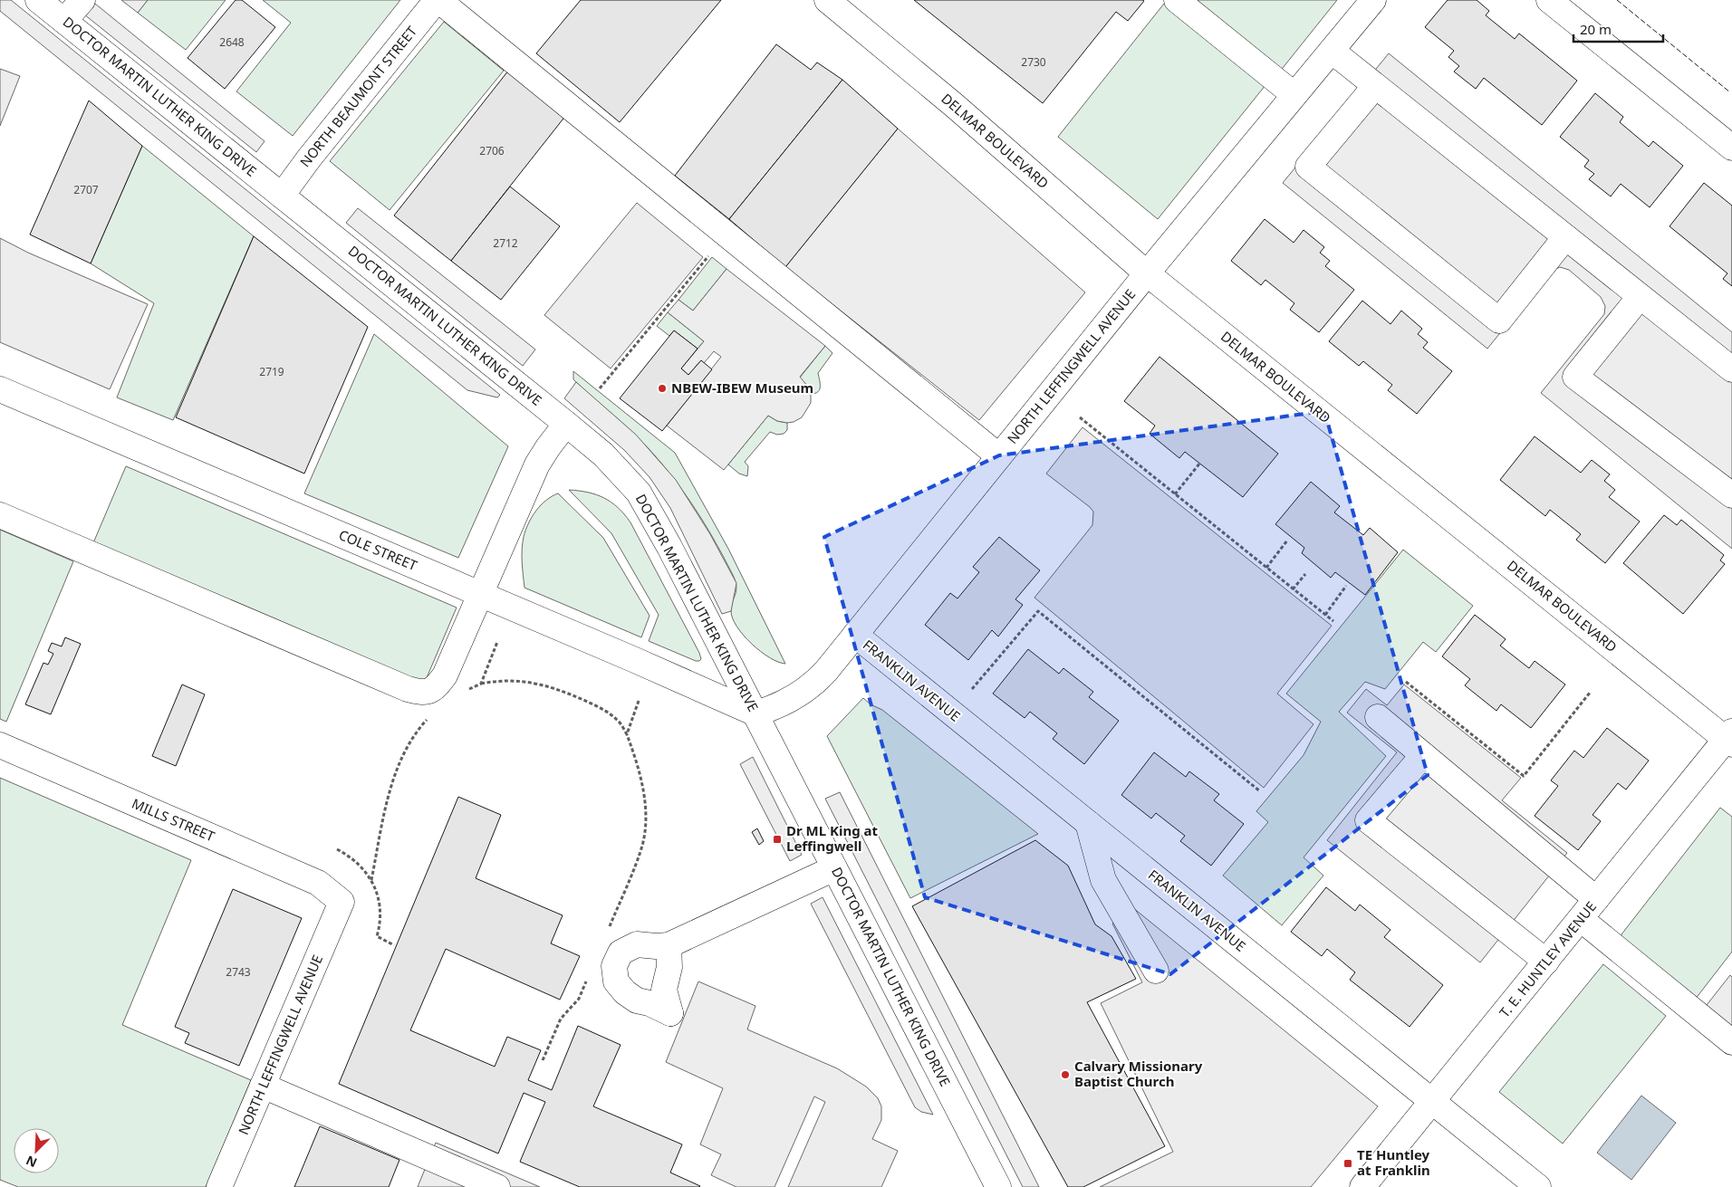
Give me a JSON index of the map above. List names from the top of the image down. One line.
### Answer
{"streets":{"street":["DOCTOR MARTIN LUTHER KING DRIVE","NORTH BEAUMONT STREET","DELMAR BOULEVARD","NORTH LEFFINGWELL AVENUE","COLE STREET","FRANKLIN AVENUE","MILLS STREET","T. E. HUNTLEY AVENUE"]},"crossings":[["DOCTOR MARTIN LUTHER KING DRIVE","NORTH BEAUMONT STREET"],["DOCTOR MARTIN LUTHER KING DRIVE","NORTH LEFFINGWELL AVENUE"],["DOCTOR MARTIN LUTHER KING DRIVE","COLE STREET"],["DELMAR BOULEVARD","NORTH LEFFINGWELL AVENUE"],["DELMAR BOULEVARD","T. E. HUNTLEY AVENUE"],["NORTH LEFFINGWELL AVENUE","COLE STREET"],["NORTH LEFFINGWELL AVENUE","FRANKLIN AVENUE"],["NORTH LEFFINGWELL AVENUE","MILLS STREET"],["FRANKLIN AVENUE","T. E. HUNTLEY AVENUE"]],"places":{"other":["NBEW-IBEW Museum","Calvary Missionary Baptist Church"],"transit":["Dr ML King at Leffingwell","TE Huntley at Franklin"]},"house_numbers":["2648","2730","2706","2707","2712","2719","2743"],"scale_bar":"20 m","north":"bottom left"}
